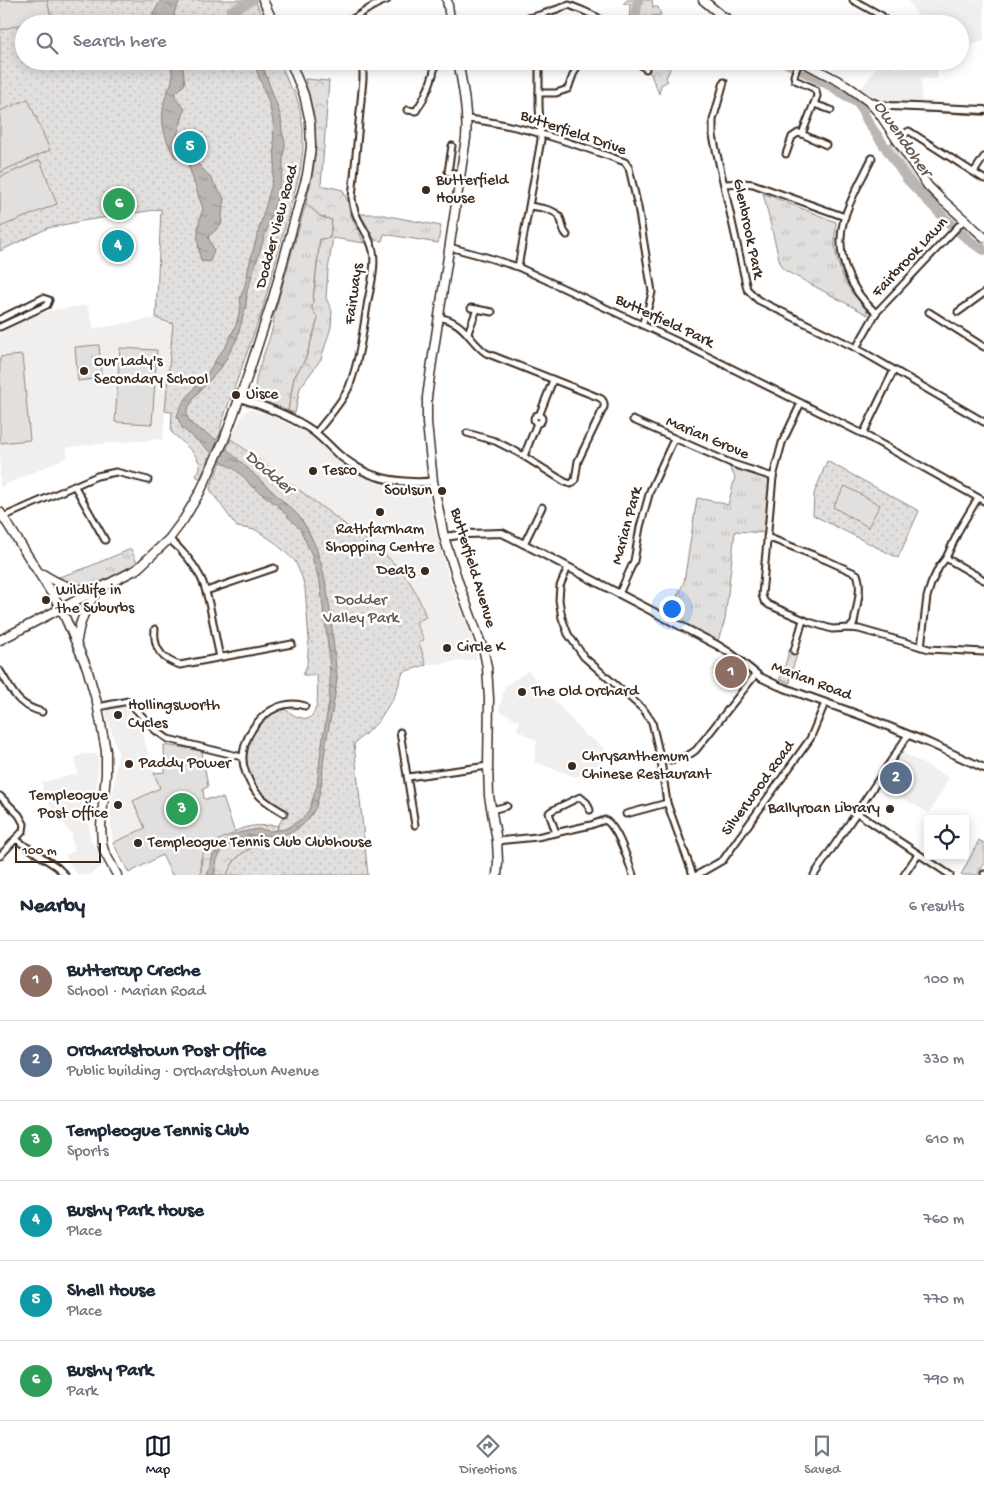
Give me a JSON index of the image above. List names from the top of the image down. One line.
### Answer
{"streets":{"main road":["Dodder View Road","Butterfield Avenue"],"street":["Butterfield Drive","Glenbrook Park","Fairbrook Lawn","Fairways","Butterfield Park","Marian Grove","Marian Park","Marian Road","Silverwood Road"]},"crossings":[["Butterfield Drive","Butterfield Park"],["Butterfield Drive","Butterfield Avenue"],["Glenbrook Park","Fairbrook Lawn"],["Butterfield Park","Butterfield Avenue"],["Marian Grove","Marian Park"],["Marian Park","Marian Road"],["Butterfield Avenue","Marian Road"],["Marian Road","Silverwood Road"]],"water":["Owendoher","Dodder"],"parks":["Dodder Valley Park"],"places":["Butterfield House","Our Lady's Secondary School","Uisce","Tesco","Soulsun","Rathfarnham Shopping Centre","Dealz","Wildlife in the Suburbs","Circle K","The Old Orchard","Hollingsworth Cycles","Paddy Power","Chrysanthemum Chinese Restaurant","Templeogue Post Office","Ballyroan Library","Templeogue Tennis Club Clubhouse"],"scale_bar":"100 m","page":{"search":"Search here","pins":["5","6","4","1","2","3"],"scale":"100 m","heading":["Nearby","6 results"],"list":[{"mark":"1","name":"Buttercup Creche","note":"School · Marian Road","value":"100 m"},{"mark":"2","name":"Orchardstown Post Office","note":"Public building · Orchardstown Avenue","value":"330 m"},{"mark":"3","name":"Templeogue Tennis Club","note":"Sports","value":"610 m"},{"mark":"4","name":"Bushy Park House","note":"Place","value":"760 m"},{"mark":"5","name":"Shell House","note":"Place","value":"770 m"},{"mark":"6","name":"Bushy Park","note":"Park","value":"790 m"}],"nav":["Map","Directions","Saved"]}}
